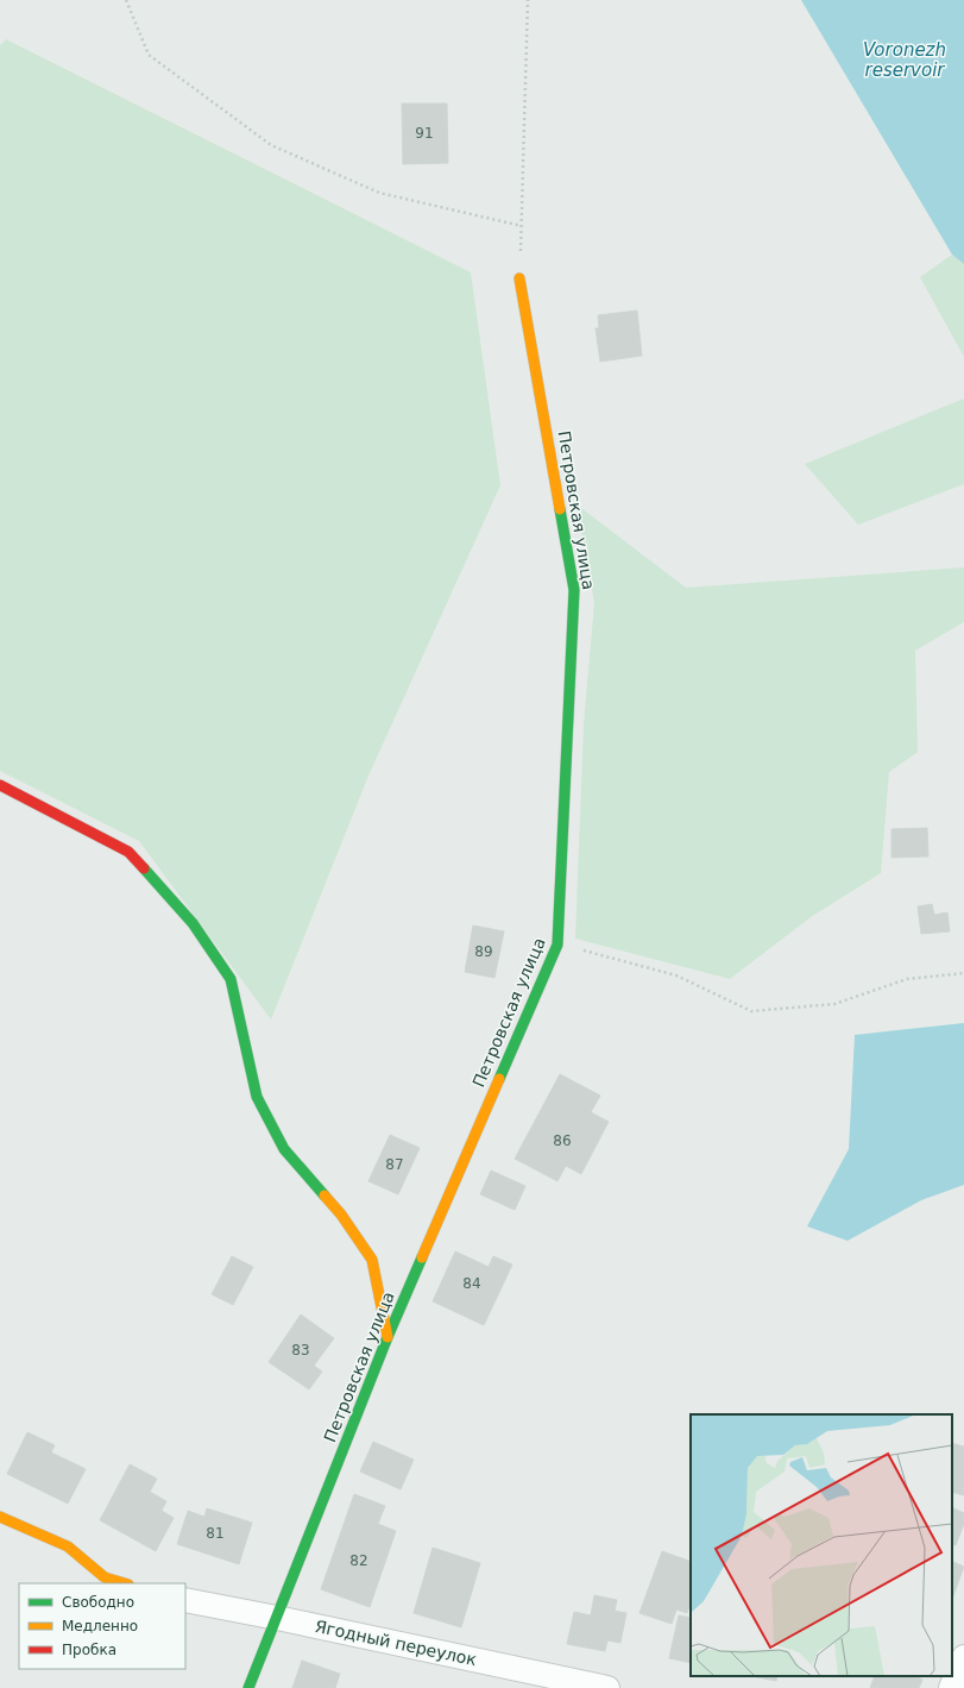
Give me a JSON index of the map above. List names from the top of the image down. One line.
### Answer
{"streets":{"street":["Петровская улица","Ягодный переулок"]},"crossings":[["Петровская улица","Ягодный переулок"]],"water":["Voronezh reservoir"],"house_numbers":["91","89","86","87","84","83","81","82"],"legend":["Свободно","Медленно","Пробка"]}
